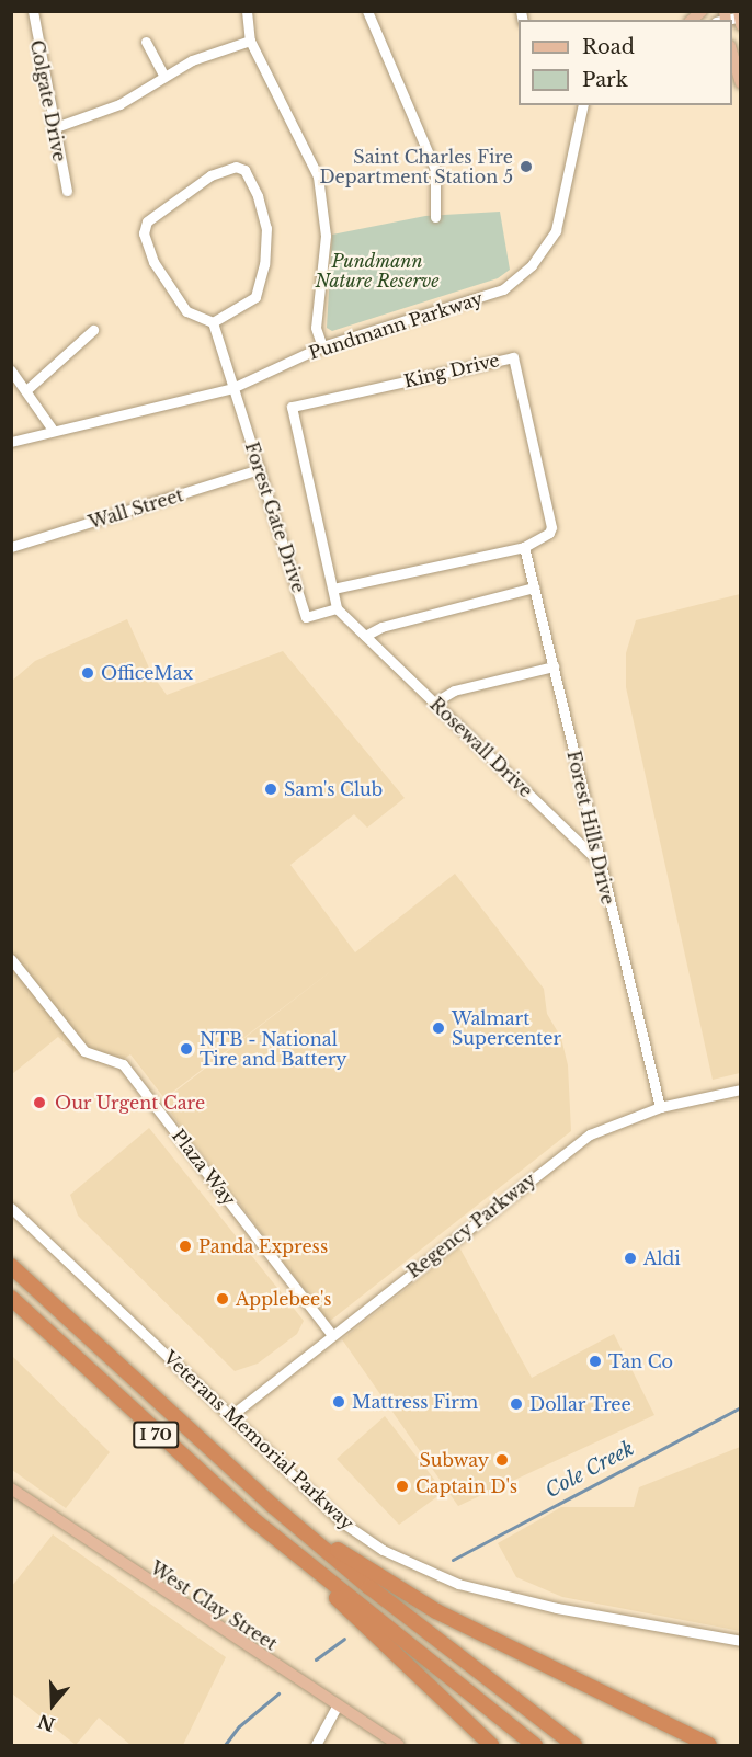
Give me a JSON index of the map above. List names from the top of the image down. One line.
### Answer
{"streets":{"highway":["I 70"],"main road":["West Clay Street"],"street":["Colgate Drive","Pundmann Parkway","King Drive","Wall Street","Forest Gate Drive","Rosewall Drive","Forest Hills Drive","Plaza Way","Regency Parkway","Veterans Memorial Parkway"]},"crossings":[["Pundmann Parkway","Forest Gate Drive"],["King Drive","Forest Hills Drive"],["Wall Street","Forest Gate Drive"],["Forest Gate Drive","Rosewall Drive"],["Rosewall Drive","Forest Hills Drive"],["Forest Hills Drive","Regency Parkway"],["Plaza Way","Regency Parkway"],["Regency Parkway","Veterans Memorial Parkway"]],"water":["Cole Creek"],"parks":["Pundmann Nature Reserve"],"places":["Saint Charles Fire Department Station 5","OfficeMax","Sam's Club","Walmart Supercenter","NTB - National Tire and Battery","Our Urgent Care","Panda Express","Aldi","Applebee's","Tan Co","Mattress Firm","Dollar Tree","Subway","Captain D's"],"legend":["Road","Park"],"north":"bottom"}
